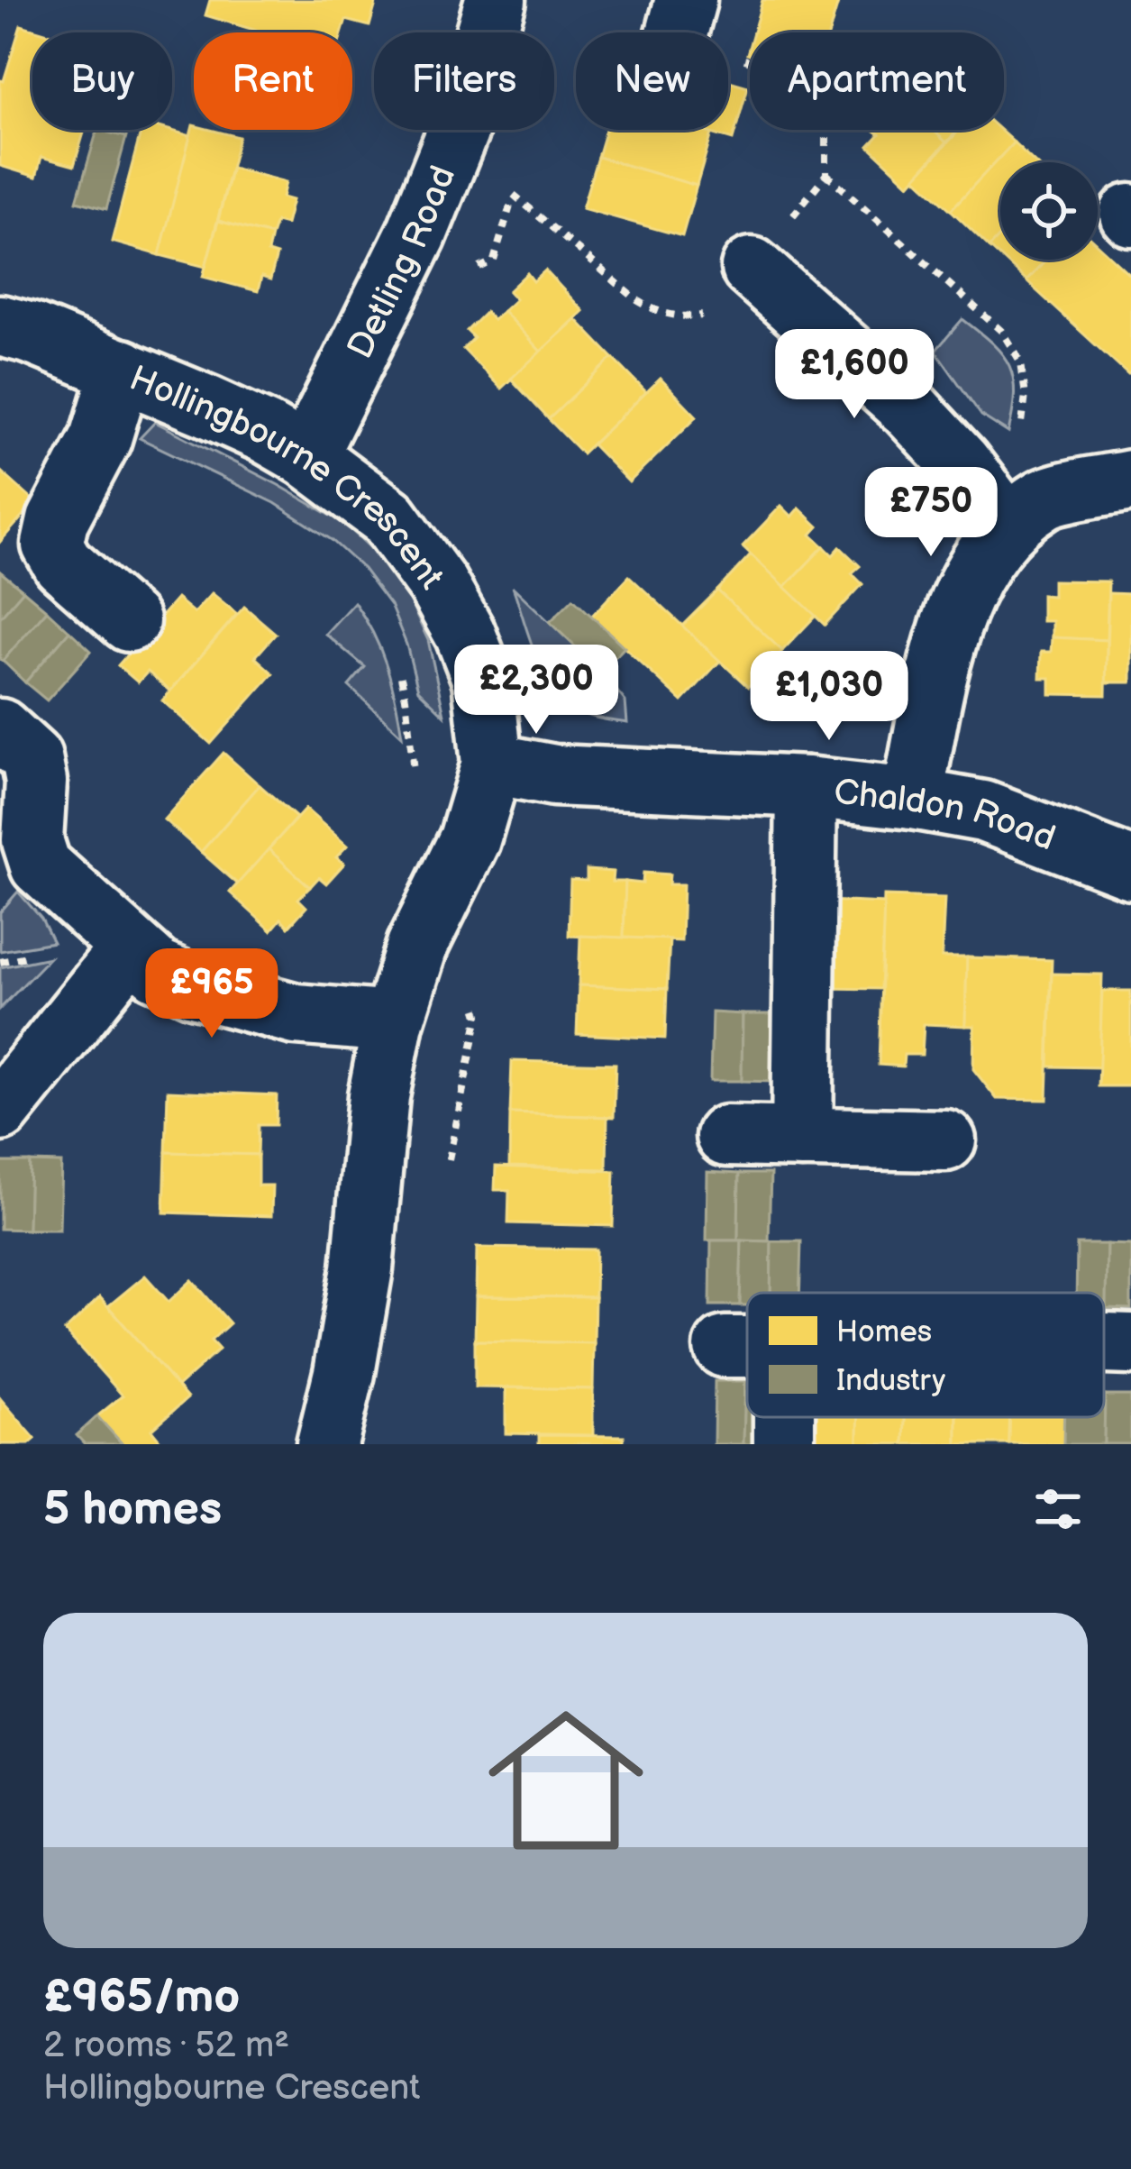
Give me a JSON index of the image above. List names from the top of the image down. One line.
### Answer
{"streets":{"street":["Detling Road","Hollingbourne Crescent","Chaldon Road"]},"crossings":[["Detling Road","Hollingbourne Crescent"],["Hollingbourne Crescent","Chaldon Road"]],"legend":["Homes","Industry"],"page":{"chip":["Buy","Rent","Filters","New","Apartment"],"price":["£1,600","£750","£2,300","£1,030","£965"],"heading":"5 homes","list":[{"name":"£965/mo","note":"2 rooms · 52 m² · Hollingbourne Crescent"}]}}
